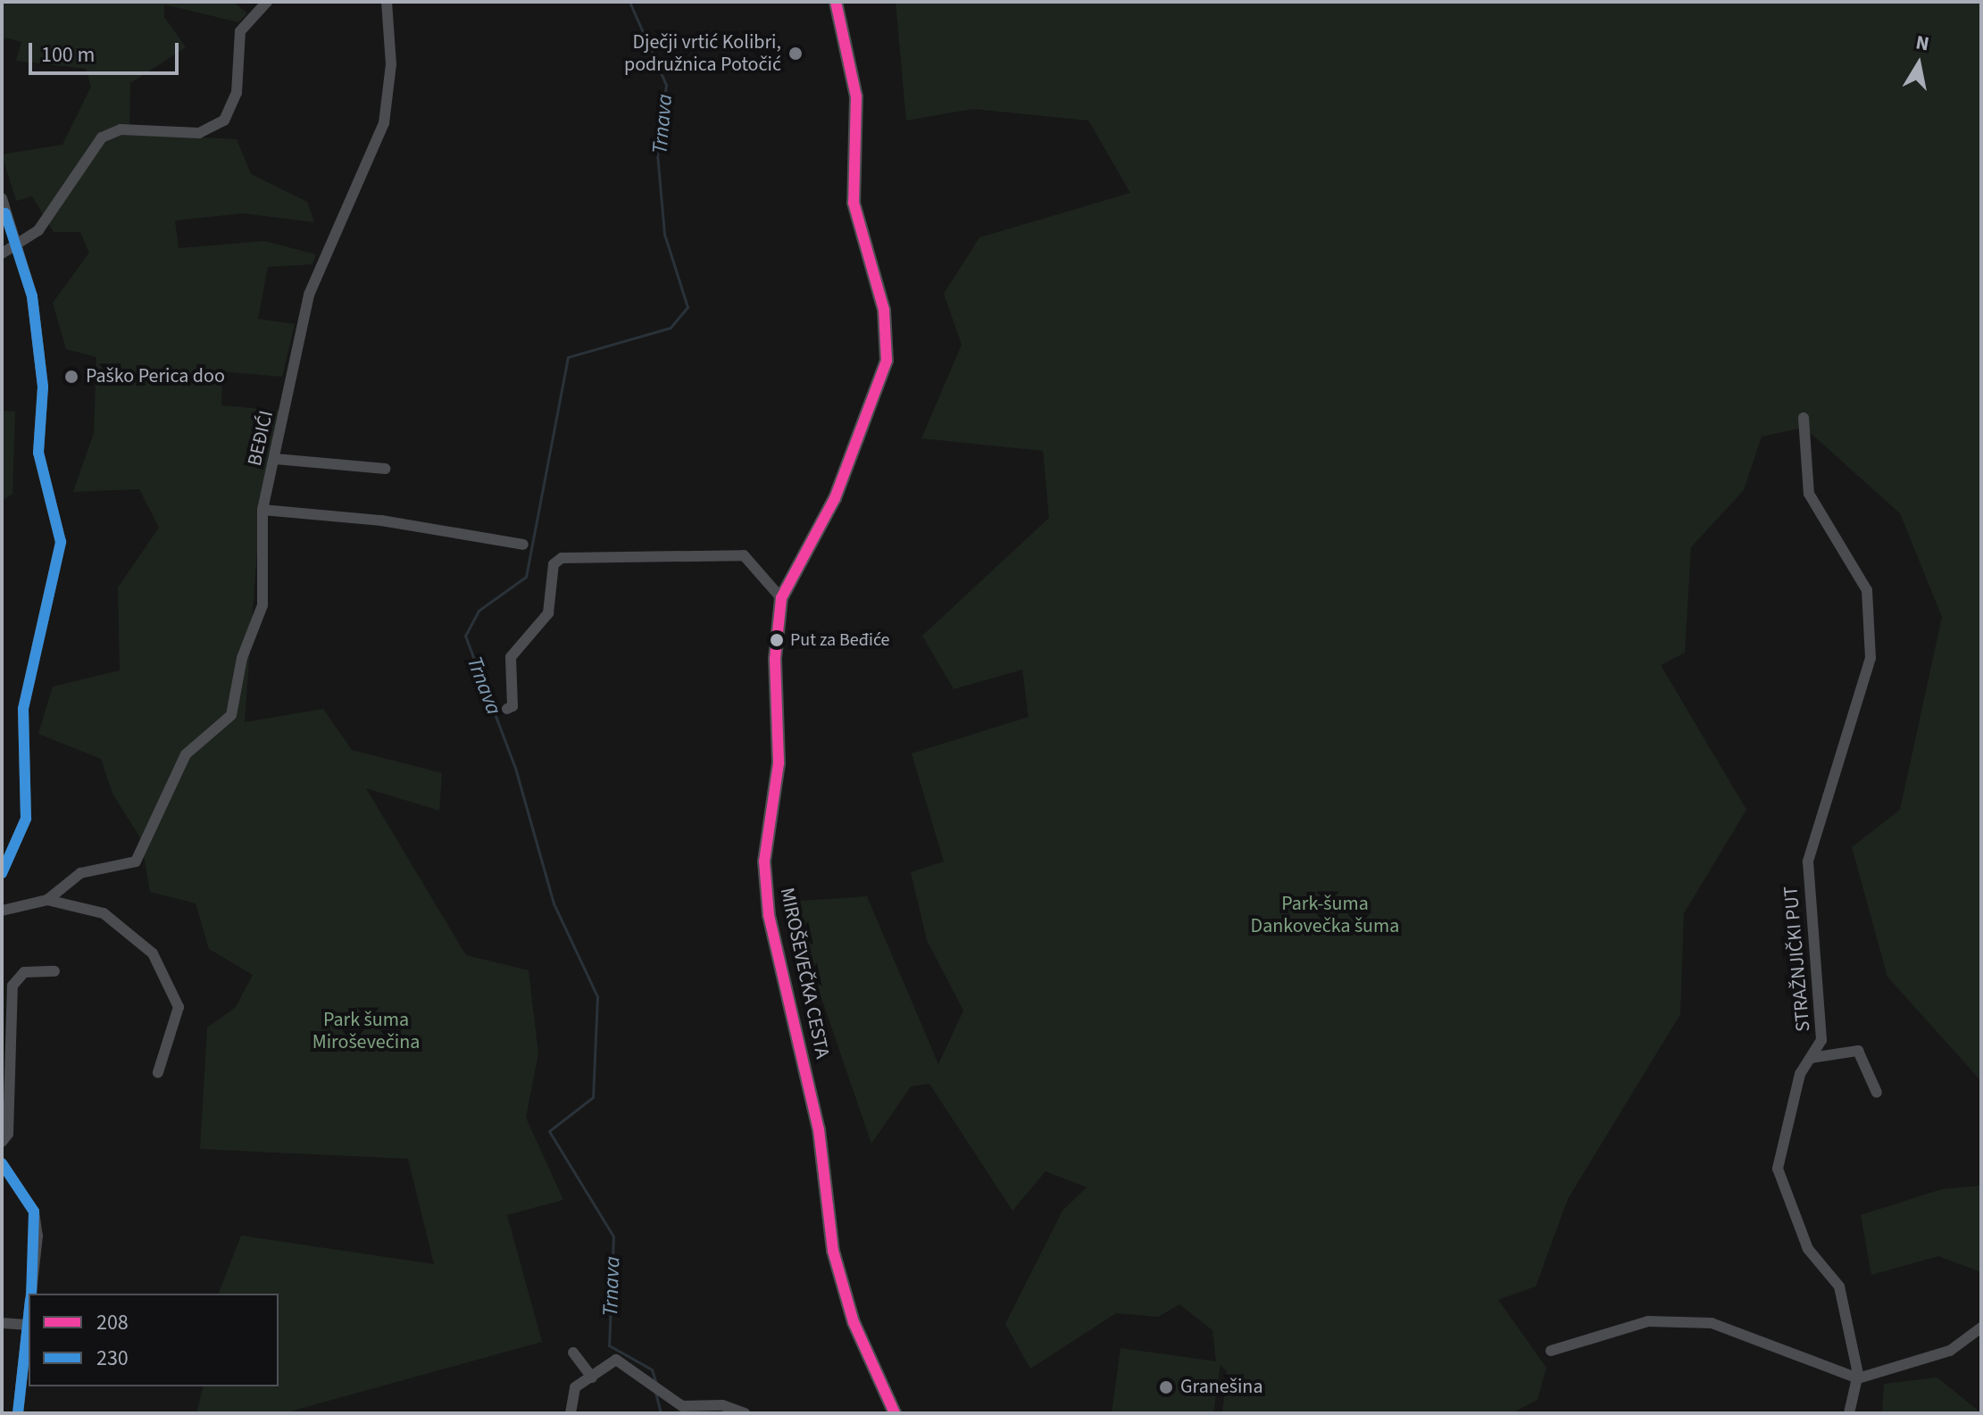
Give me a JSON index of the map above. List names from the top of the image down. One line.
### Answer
{"streets":{"main road":["MIROŠEVEČKA CESTA"],"street":["BEĐIĆI","STRAŽNJIČKI PUT"]},"water":["Trnava"],"parks":["Park-šuma Dankovečka šuma","Park šuma Miroševečina"],"places":["Dječji vrtić Kolibri, podružnica Potočić","Paško Perica doo","Put za Beđiće","Granešina"],"lines":["transit line 208","transit line 230"],"legend":["208","230"],"scale_bar":"100 m","north":"top"}
